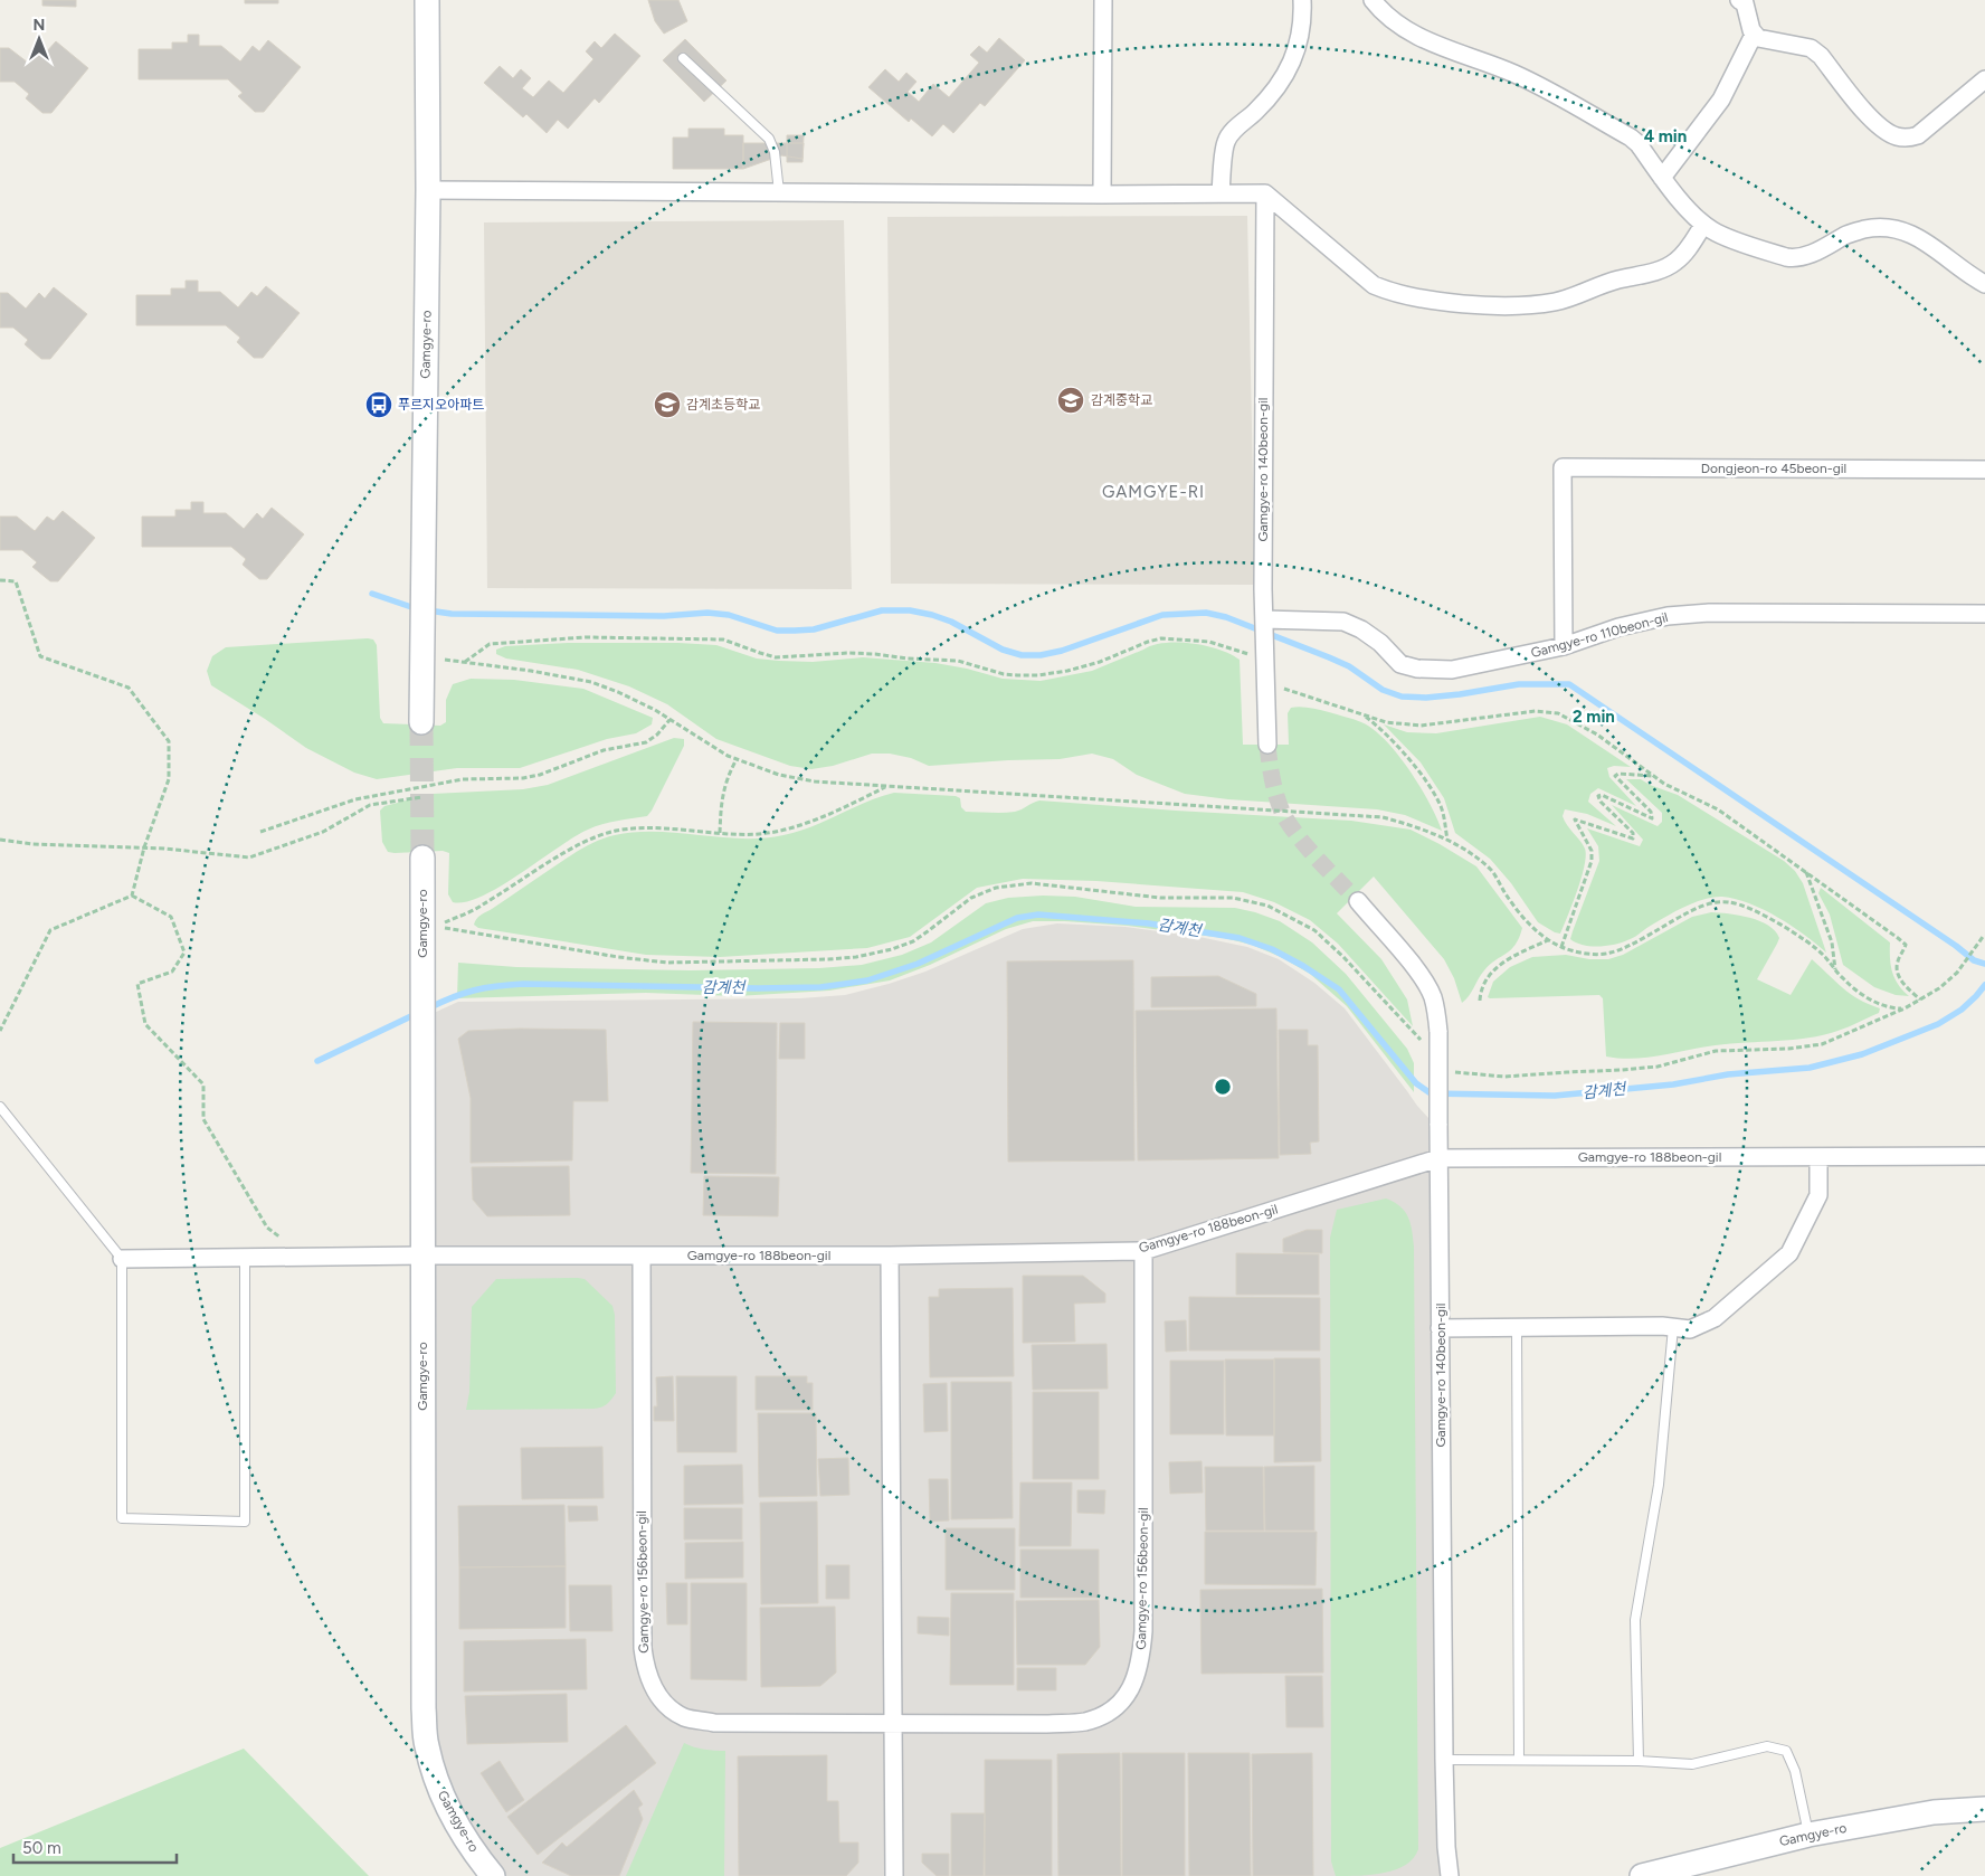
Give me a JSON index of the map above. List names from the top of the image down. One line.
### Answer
{"streets":{"main road":["Gamgye-ro"],"street":["Dongjeon-ro 45beon-gil","Gamgye-ro 140beon-gil","Gamgye-ro 110beon-gil","Gamgye-ro 188beon-gil","Gamgye-ro 156beon-gil"]},"crossings":[["Gamgye-ro","Gamgye-ro 188beon-gil"],["Dongjeon-ro 45beon-gil","Gamgye-ro 110beon-gil"],["Gamgye-ro 140beon-gil","Gamgye-ro 110beon-gil"],["Gamgye-ro 140beon-gil","Gamgye-ro 188beon-gil"],["Gamgye-ro 188beon-gil","Gamgye-ro 156beon-gil"]],"districts":["GAMGYE-RI"],"water":["감계천"],"places":{"school or university":["감계중학교","감계초등학교"],"bus stop":["푸르지오아파트"]},"scale_bar":"50 m","north":"top","rings":["4 min","2 min"]}
